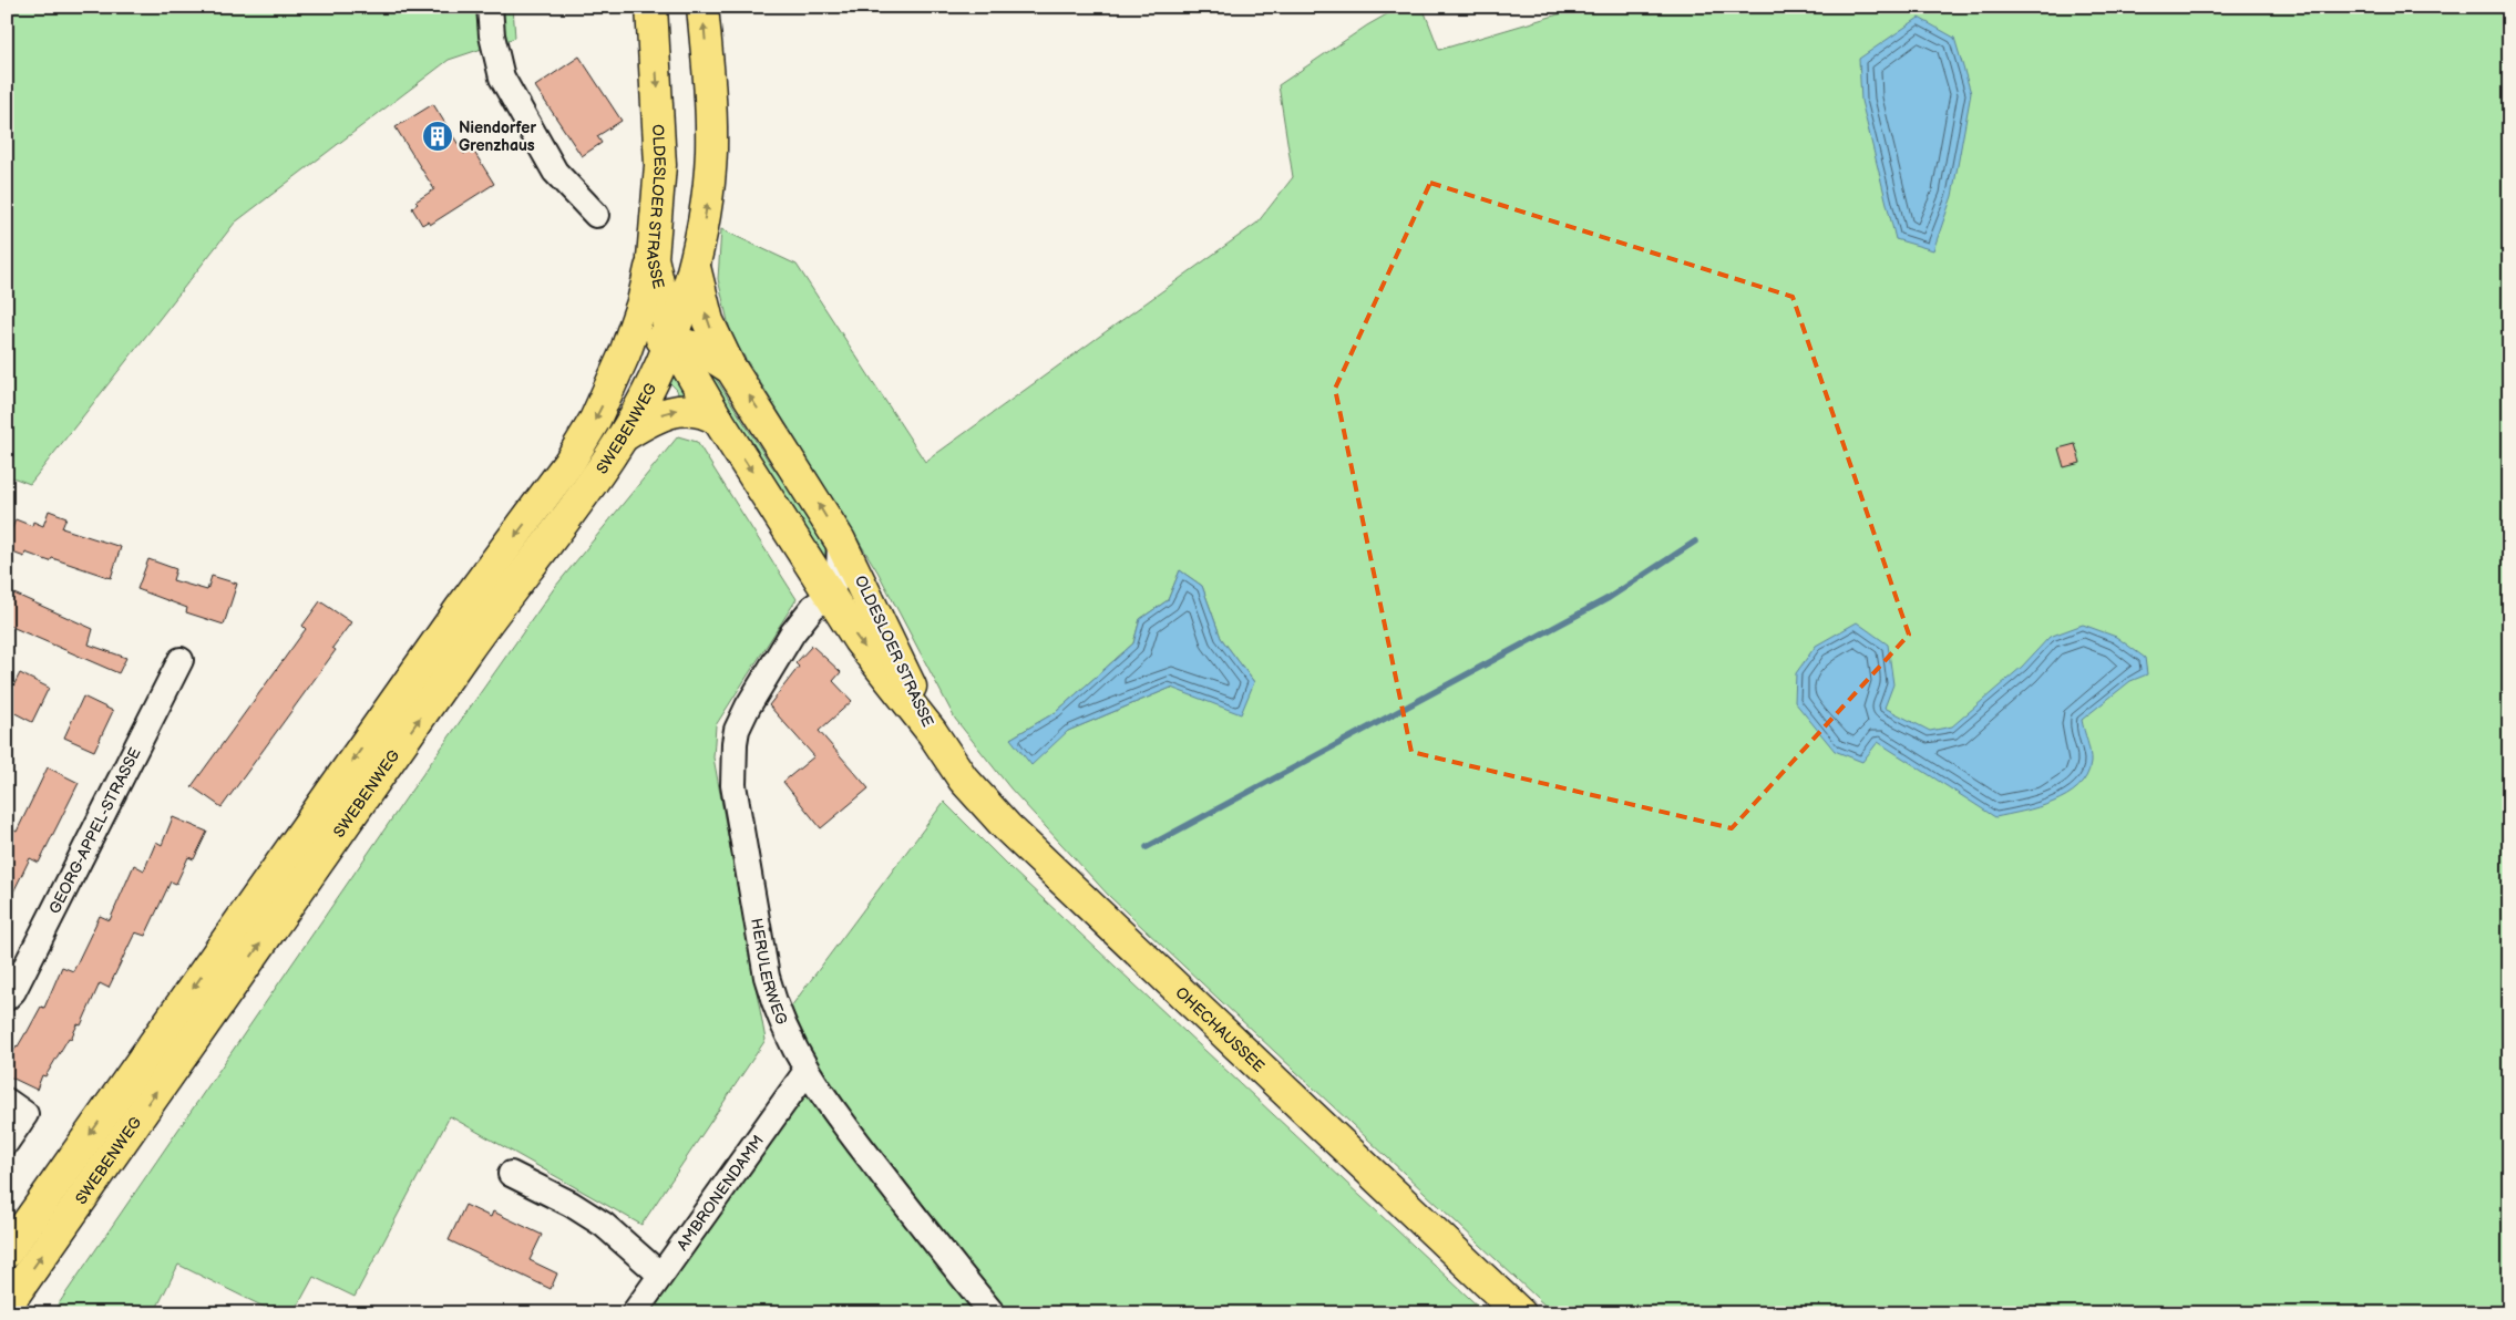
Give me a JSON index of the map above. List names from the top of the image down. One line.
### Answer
{"streets":{"main road":["OLDESLOER STRASSE","SWEBENWEG","OHECHAUSSEE"],"street":["GEORG-APPEL-STRASSE","HERULERWEG","AMBRONENDAMM"]},"crossings":[["OLDESLOER STRASSE","SWEBENWEG"],["OLDESLOER STRASSE","HERULERWEG"],["OLDESLOER STRASSE","OHECHAUSSEE"],["HERULERWEG","AMBRONENDAMM"]],"places":{"building":["Niendorfer Grenzhaus"]}}
